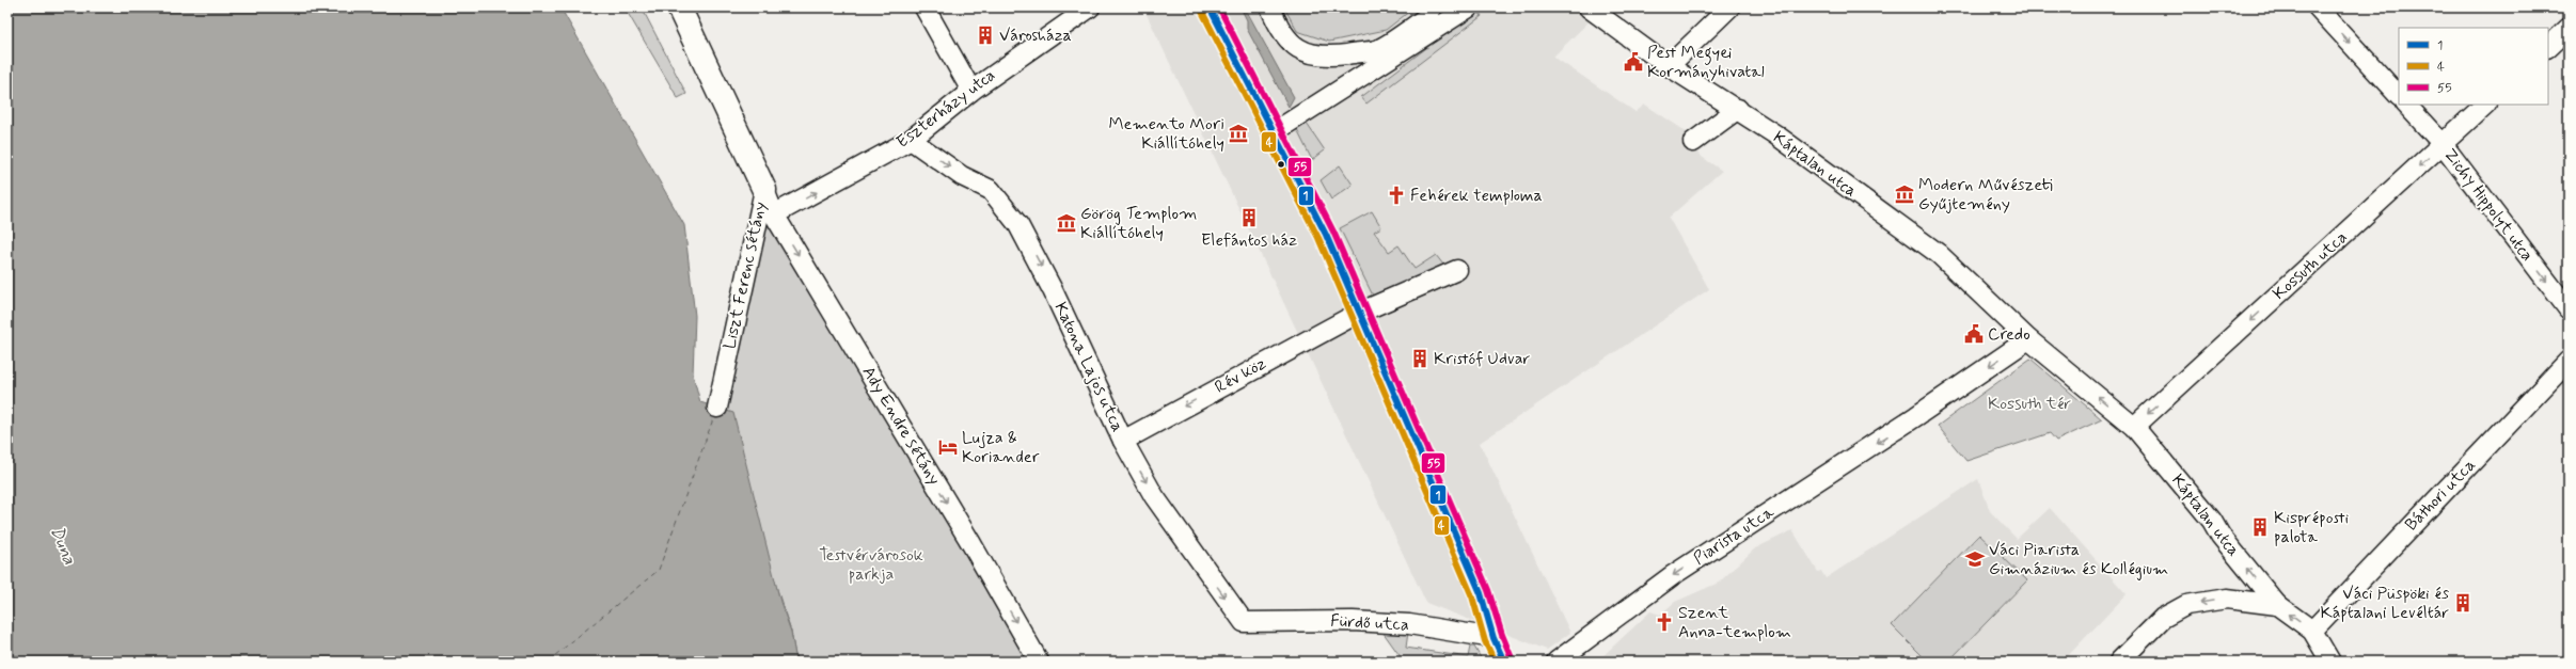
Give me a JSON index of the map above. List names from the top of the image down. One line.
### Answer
{"streets":{"street":["Eszterházy utca","Káptalan utca","Zichy Hippolyt utca","Kossuth utca","Liszt Ferenc sétány","Katona Lajos utca","Rév köz","Ady Endre sétány","Báthori utca","Piarista utca","Fürdő utca"]},"crossings":[["Eszterházy utca","Katona Lajos utca"],["Eszterházy utca","Ady Endre sétány"],["Káptalan utca","Kossuth utca"],["Káptalan utca","Piarista utca"],["Zichy Hippolyt utca","Kossuth utca"],["Liszt Ferenc sétány","Ady Endre sétány"],["Katona Lajos utca","Rév köz"],["Katona Lajos utca","Fürdő utca"]],"one_way":["Eszterházy utca","Zichy Hippolyt utca","Kossuth utca","Katona Lajos utca","Rév köz","Ady Endre sétány","Piarista utca"],"water":["Duna"],"parks":["Kossuth tér","Testvérvárosok parkja"],"places":{"building":["Városháza","Elefántos ház","Kristóf Udvar","Kispréposti palota","Váci Püspöki és Káptalani Levéltár"],"public building":["Pest Megyei Kormányhivatal","Credo"],"museum":["Memento Mori Kiállítóhely","Modern Művészeti Gyűjtemény","Görög Templom Kiállítóhely"],"church":["Fehérek temploma","Szent Anna-templom"],"hotel":["Lujza & Koriander"],"school or university":["Váci Piarista Gimnázium és Kollégium"]},"lines":["transit line 1","transit line 55","transit line 4"],"legend":["1","4","55"]}
